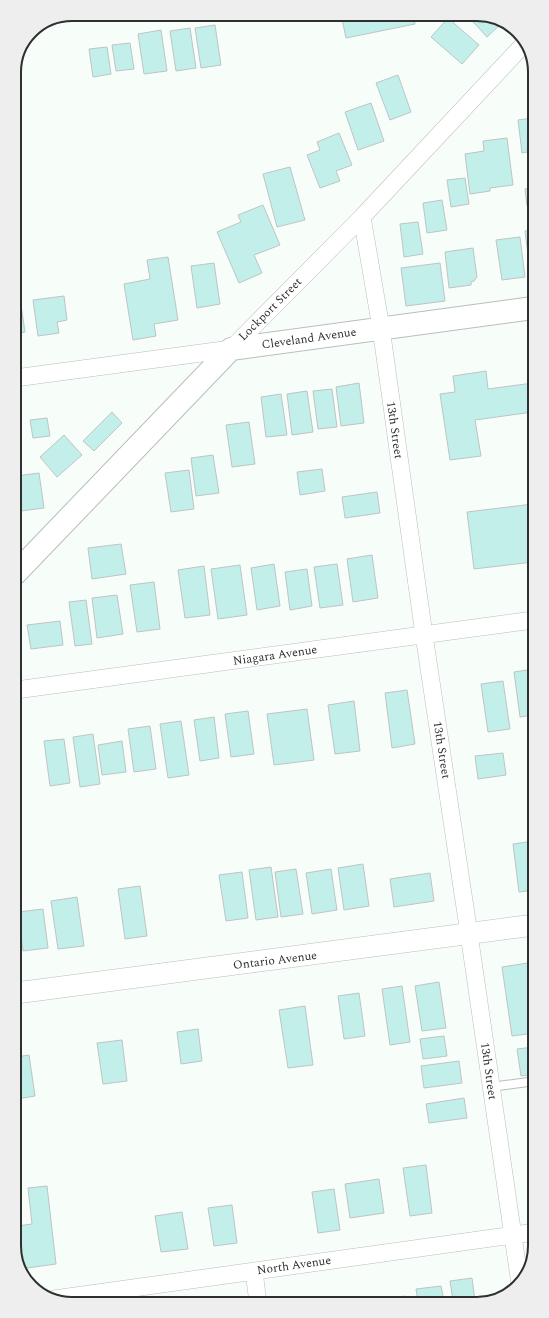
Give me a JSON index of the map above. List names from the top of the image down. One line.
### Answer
{"streets":{"main road":["Lockport Street","Cleveland Avenue"],"street":["13th Street","Niagara Avenue","Ontario Avenue","North Avenue"]},"crossings":[["Lockport Street","Cleveland Avenue"],["Lockport Street","13th Street"],["Cleveland Avenue","13th Street"],["13th Street","Niagara Avenue"],["13th Street","Ontario Avenue"],["13th Street","North Avenue"]]}
